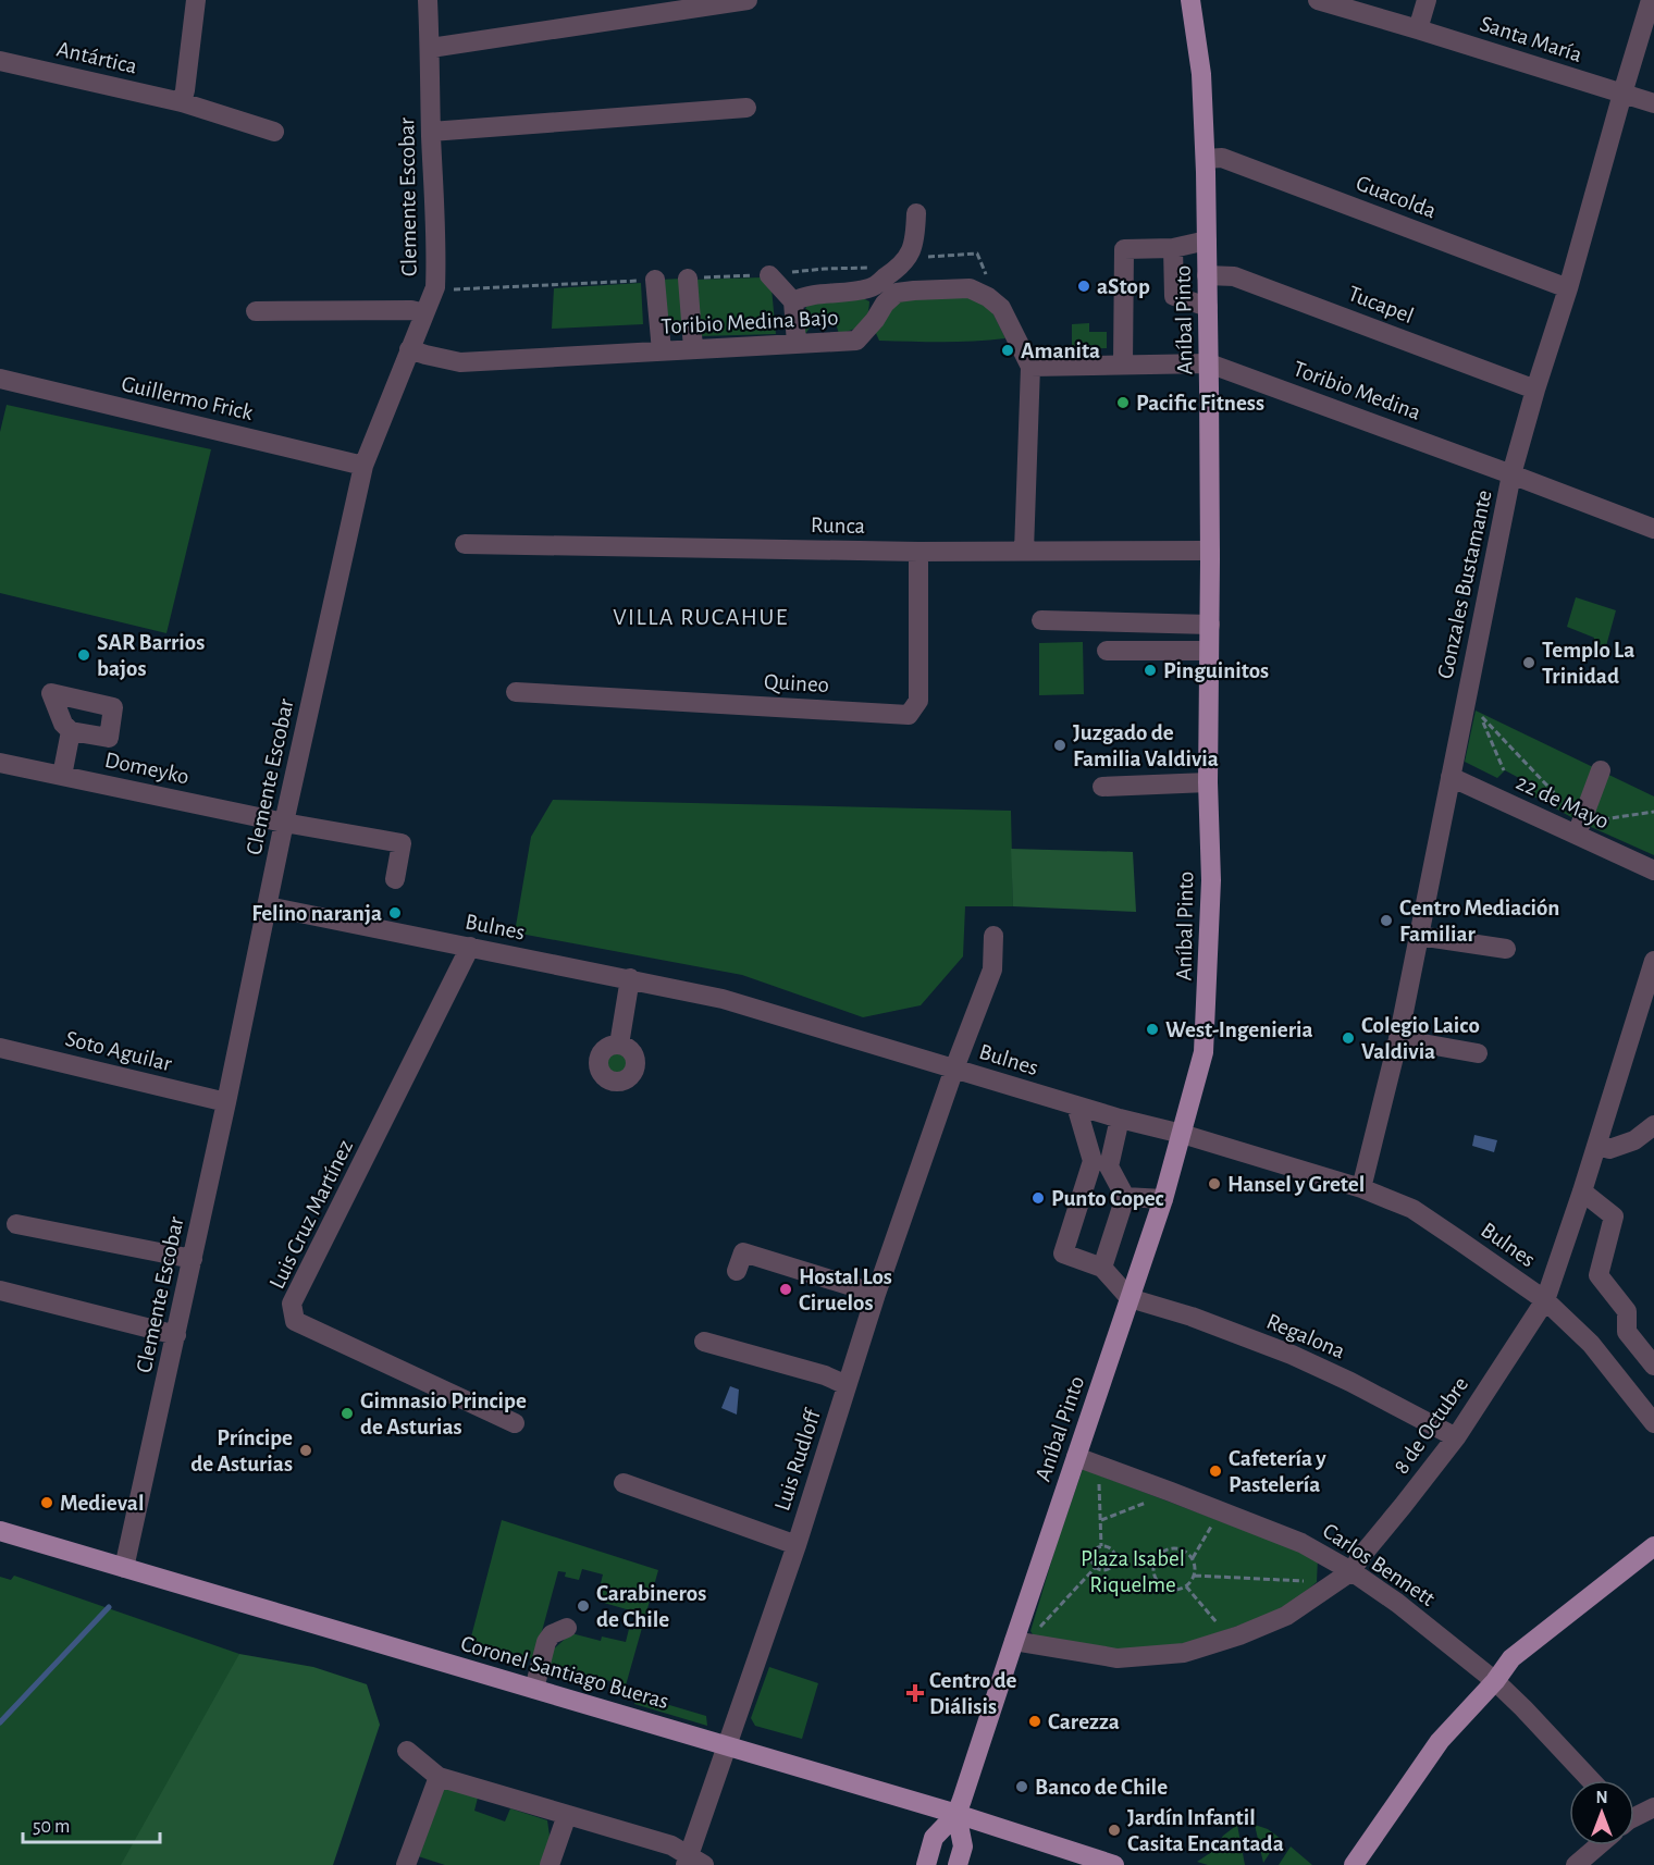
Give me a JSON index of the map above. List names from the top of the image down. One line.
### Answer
{"streets":{"main road":["Aníbal Pinto","Coronel Santiago Bueras"],"street":["Santa María","Antártica","Clemente Escobar","Guacolda","Tucapel","Toribio Medina Bajo","Toribio Medina","Guillermo Frick","Runca","Gonzales Bustamante","Quineo","Domeyko","22 de Mayo","Bulnes","Soto Aguilar","Luis Cruz Martínez","Regalona","8 de Octubre","Luis Rudloff","Carlos Bennett"]},"crossings":[["Santa María","Gonzales Bustamante"],["Clemente Escobar","Toribio Medina Bajo"],["Clemente Escobar","Guillermo Frick"],["Clemente Escobar","Domeyko"],["Clemente Escobar","Bulnes"],["Clemente Escobar","Soto Aguilar"],["Clemente Escobar","Coronel Santiago Bueras"],["Guacolda","Aníbal Pinto"],["Guacolda","Gonzales Bustamante"],["Tucapel","Aníbal Pinto"],["Tucapel","Gonzales Bustamante"],["Aníbal Pinto","Toribio Medina"],["Aníbal Pinto","Runca"],["Aníbal Pinto","Bulnes"],["Aníbal Pinto","Regalona"],["Aníbal Pinto","8 de Octubre"],["Aníbal Pinto","Carlos Bennett"],["Aníbal Pinto","Coronel Santiago Bueras"],["Toribio Medina Bajo","Toribio Medina"],["Toribio Medina","Gonzales Bustamante"],["Runca","Quineo"],["Gonzales Bustamante","22 de Mayo"],["Gonzales Bustamante","Bulnes"],["Bulnes","Luis Cruz Martínez"],["Bulnes","8 de Octubre"],["Bulnes","Luis Rudloff"],["Regalona","8 de Octubre"],["8 de Octubre","Carlos Bennett"],["Luis Rudloff","Coronel Santiago Bueras"]],"districts":["VILLA RUCAHUE"],"parks":["Plaza Isabel Riquelme"],"places":{"other":["aStop","Amanita","Pacific Fitness","SAR Barrios bajos","Templo La Trinidad","Pinguinitos","Juzgado de Familia Valdivia","Felino naranja","Centro Mediación Familiar","West-Ingenieria","Colegio Laico Valdivia","Hansel y Gretel","Punto Copec","Hostal Los Ciruelos","Gimnasio Principe de Asturias","Príncipe de Asturias","Cafetería y Pastelería","Medieval","Carabineros de Chile","Carezza","Banco de Chile","Jardín Infantil Casita Encantada"],"health":["Centro de Diálisis"]},"scale_bar":"50 m","north":"top"}
